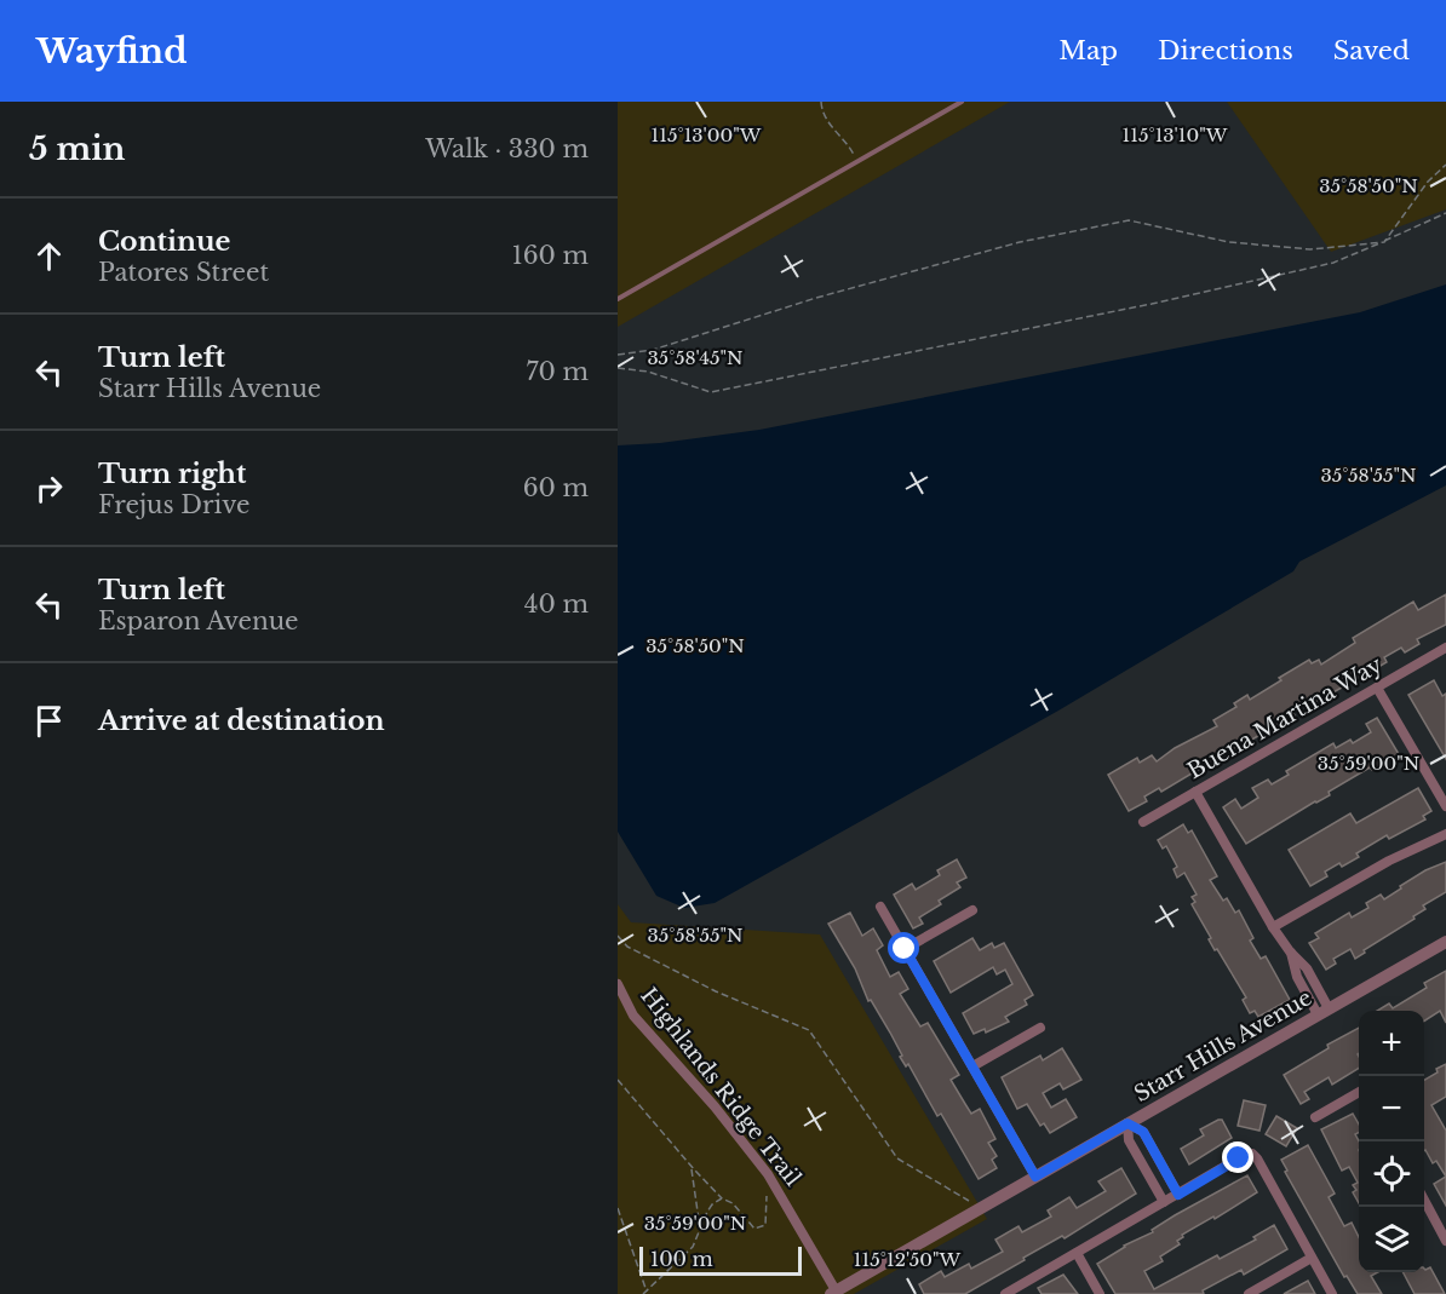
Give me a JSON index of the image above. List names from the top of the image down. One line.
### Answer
{"streets":{"street":["Buena Martina Way","Starr Hills Avenue","Highlands Ridge Trail"]},"crossings":[["Starr Hills Avenue","Highlands Ridge Trail"]],"scale_bar":"100 m","page":{"header":"Wayfind","nav":["Map","Directions","Saved"],"heading":["5 min","Walk · 330 m"],"list":[["Continue","Patores Street","160 m"],["Turn left","Starr Hills Avenue","70 m"],["Turn right","Frejus Drive","60 m"],["Turn left","Esparon Avenue","40 m"],"Arrive at destination"],"map_buttons":["+","−"],"scale":"100 m"},"coordinates":["115°13'00\"W","115°13'10\"W","35°58'50\"N","35°58'45\"N","35°58'55\"N","35°59'00\"N","115°12'50\"W"]}
